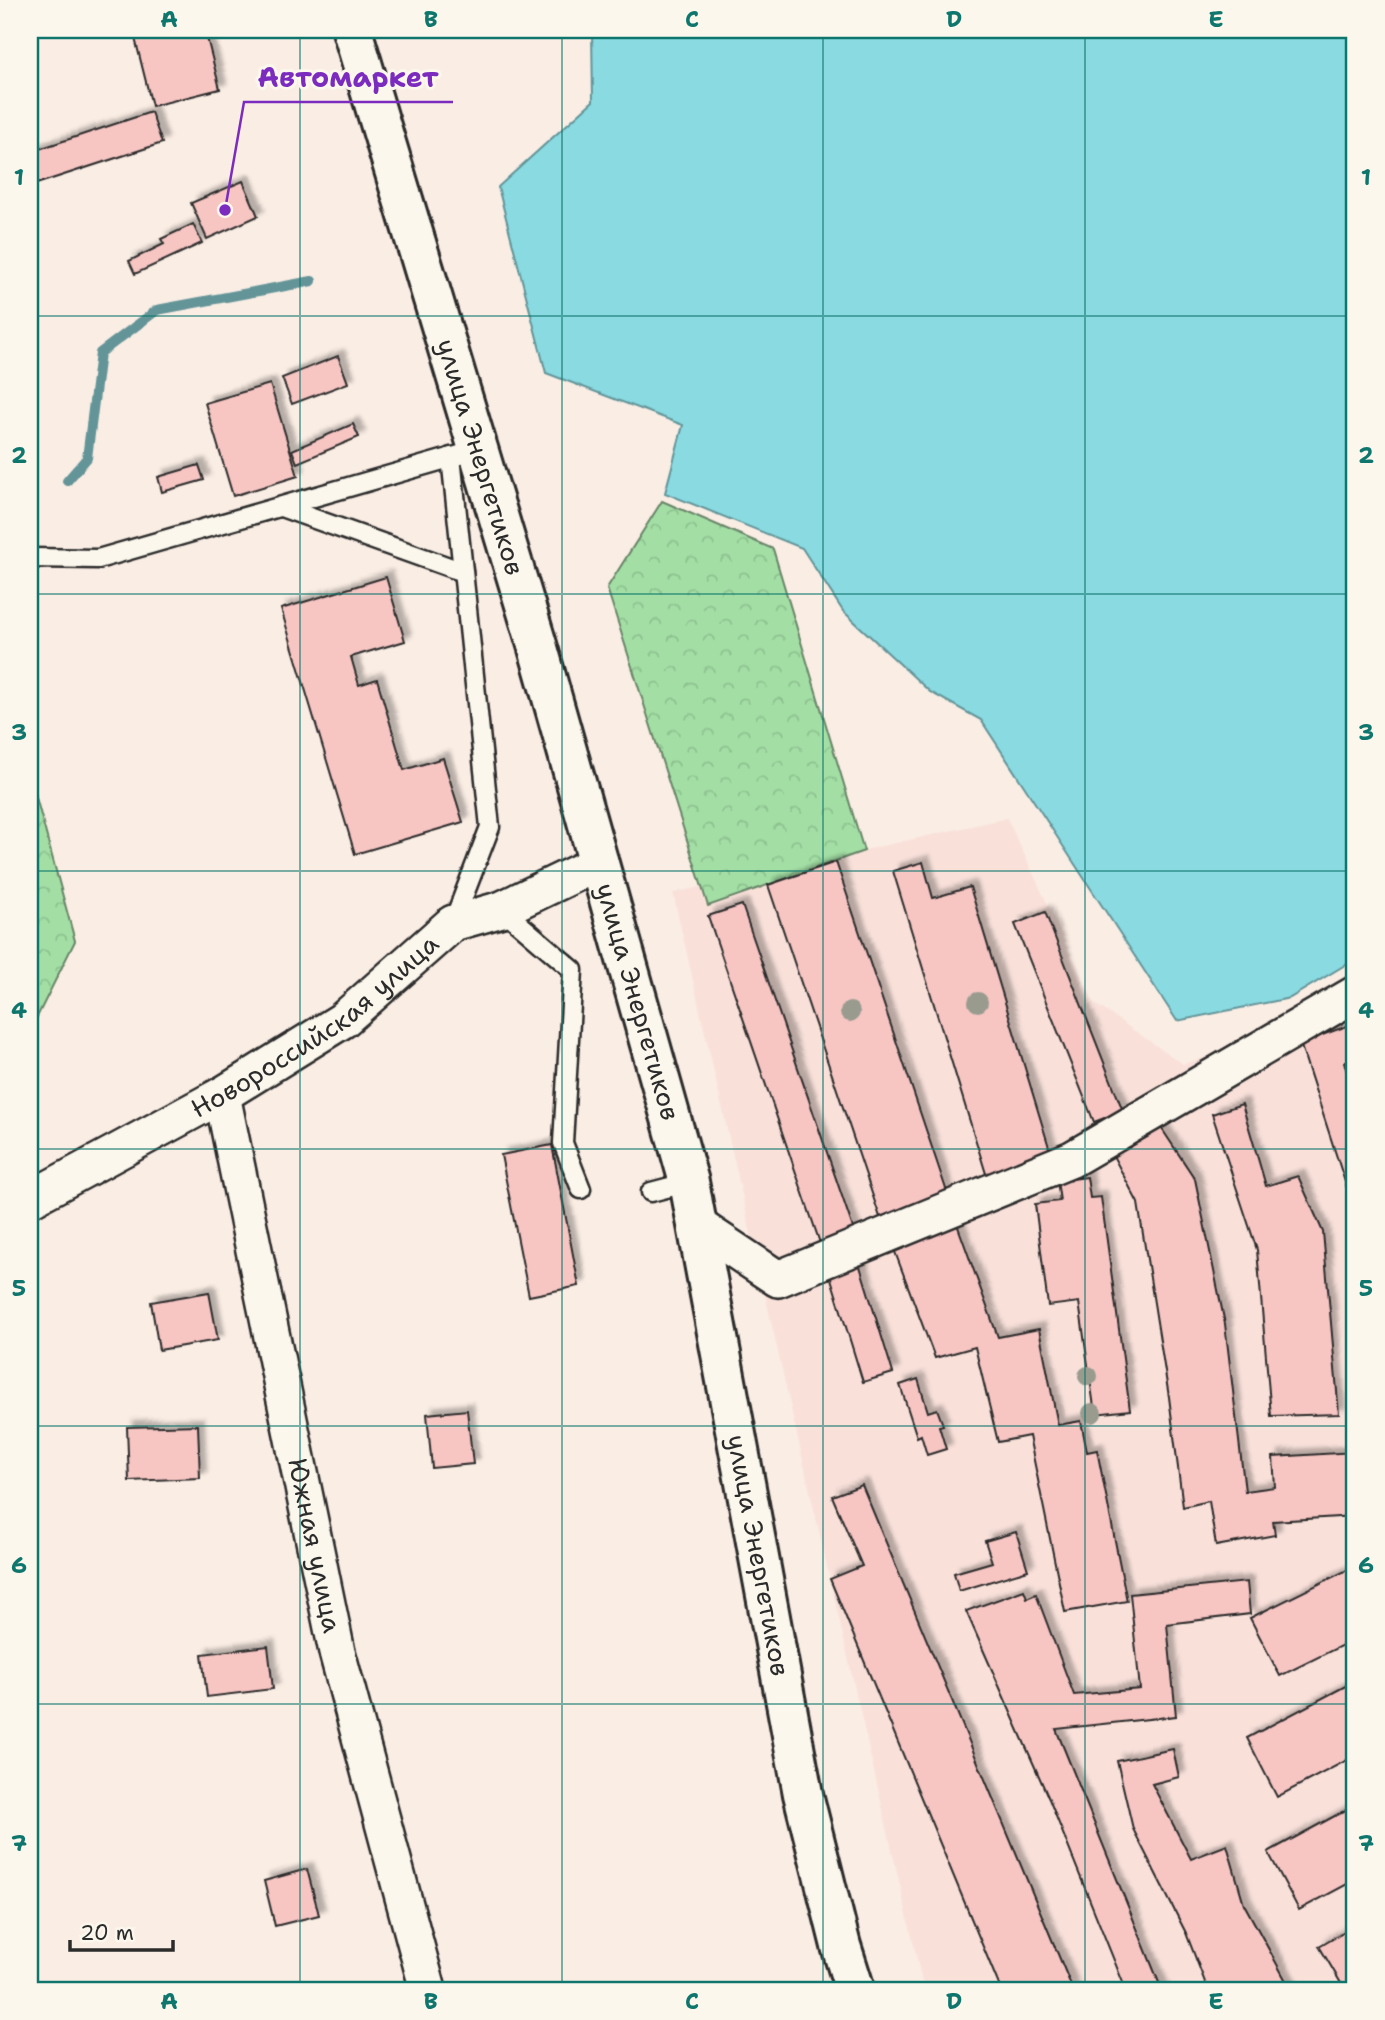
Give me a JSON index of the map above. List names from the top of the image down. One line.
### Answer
{"streets":{"main road":["улица Энергетиков"],"street":["Новороссийская улица","Южная улица"]},"crossings":[["улица Энергетиков","Новороссийская улица"],["Новороссийская улица","Южная улица"]],"places":["Автомаркет"],"scale_bar":"20 m","grid":{"columns":["A","B","C","D","E"],"rows":["1","2","3","4","5","6","7"]}}
